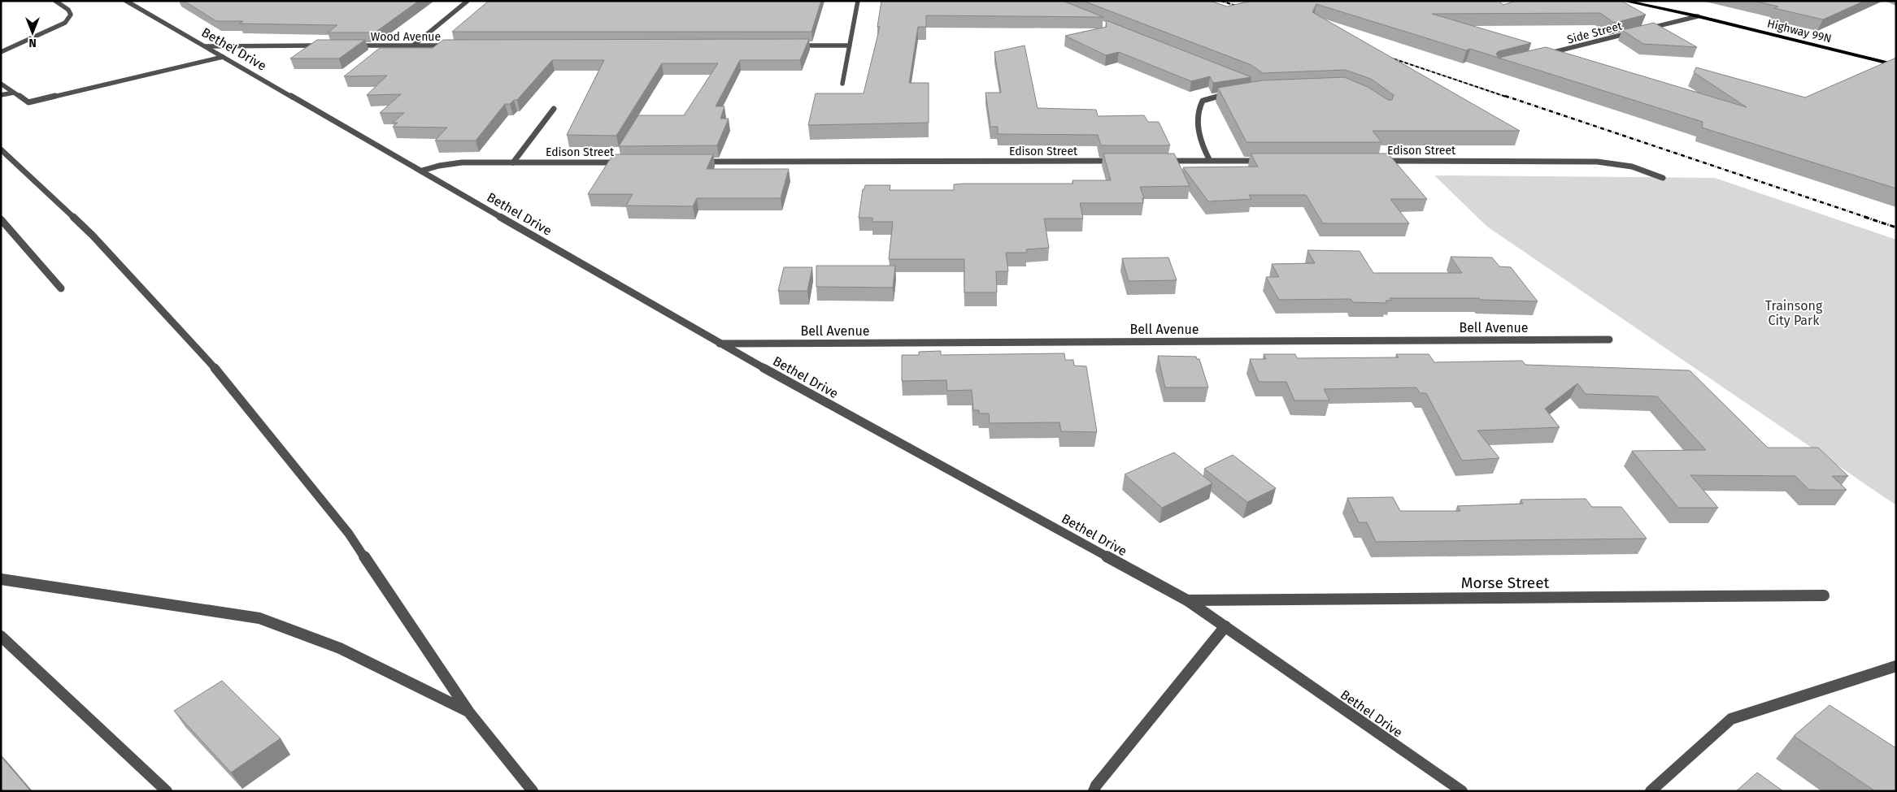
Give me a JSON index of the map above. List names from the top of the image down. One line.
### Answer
{"streets":{"main road":["Highway 99N"],"street":["Side Street","Wood Avenue","Bethel Drive","Edison Street","Bell Avenue","Morse Street"]},"crossings":[["Highway 99N","Side Street"],["Bethel Drive","Edison Street"],["Bethel Drive","Bell Avenue"],["Bethel Drive","Morse Street"]],"parks":["Trainsong City Park"],"north":"bottom"}
